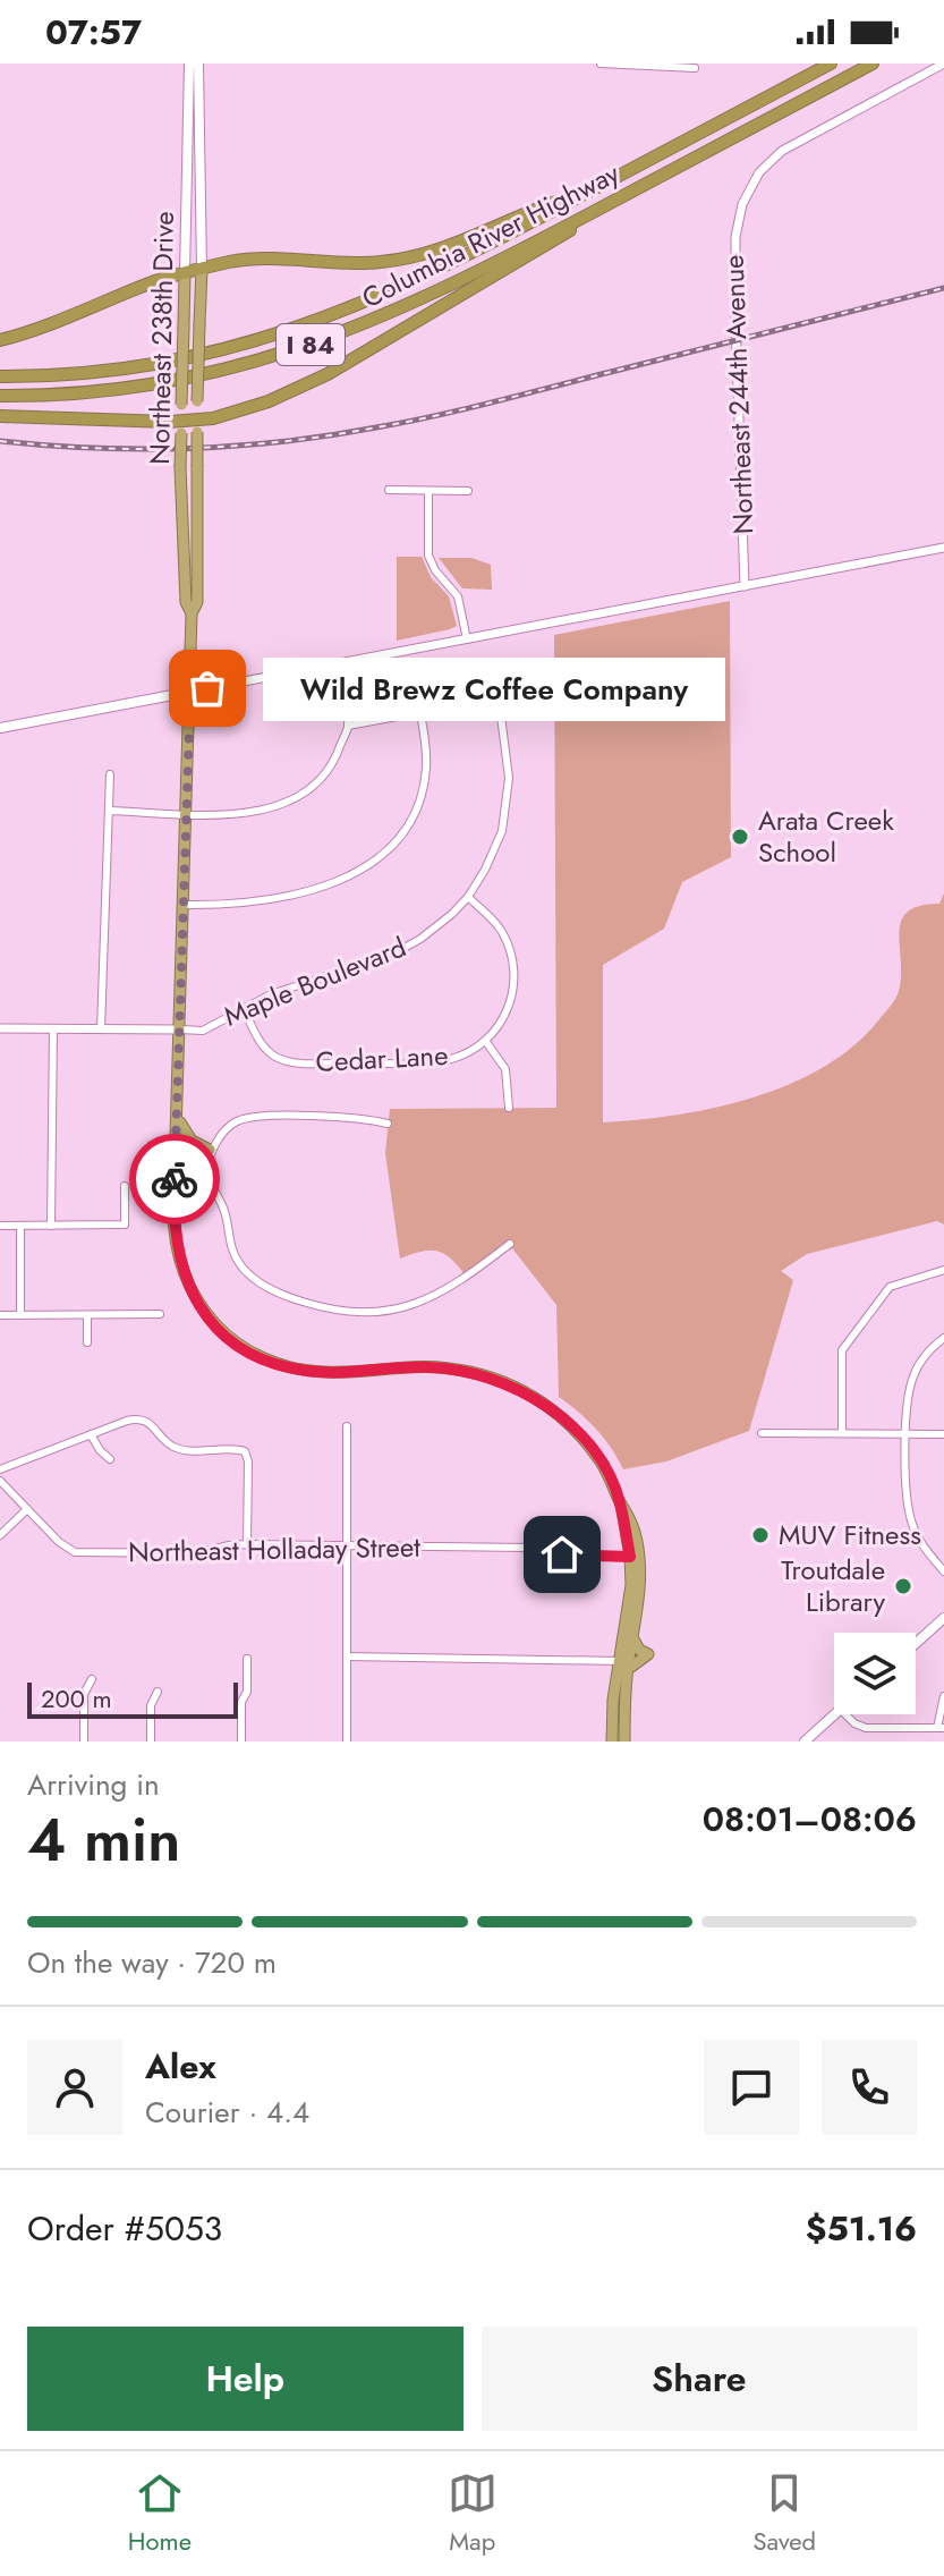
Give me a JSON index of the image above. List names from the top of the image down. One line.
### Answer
{"streets":{"highway":["Columbia River Highway","Northeast 238th Drive","I 84"],"street":["Northeast 244th Avenue","Maple Boulevard","Cedar Lane","Northeast Holladay Street"]},"crossings":[["Northeast 238th Drive","Maple Boulevard"],["Northeast 238th Drive","Northeast Holladay Street"],["Maple Boulevard","Cedar Lane"]],"places":["Wild Brewz Coffee Company","Arata Creek School","MUV Fitness","Troutdale Library"],"scale_bar":"200 m","page":{"status":"07:57","bubble":"Wild Brewz Coffee Company","scale":"200 m","heading":["4 min","Arriving in","08:01–08:06"],"panel":["Alex","Courier · 4.4","Order #5053","$51.16"],"bar":"On the way · 720 m","buttons":["Help","Share"],"tabs":["Home","Map","Saved"]}}
